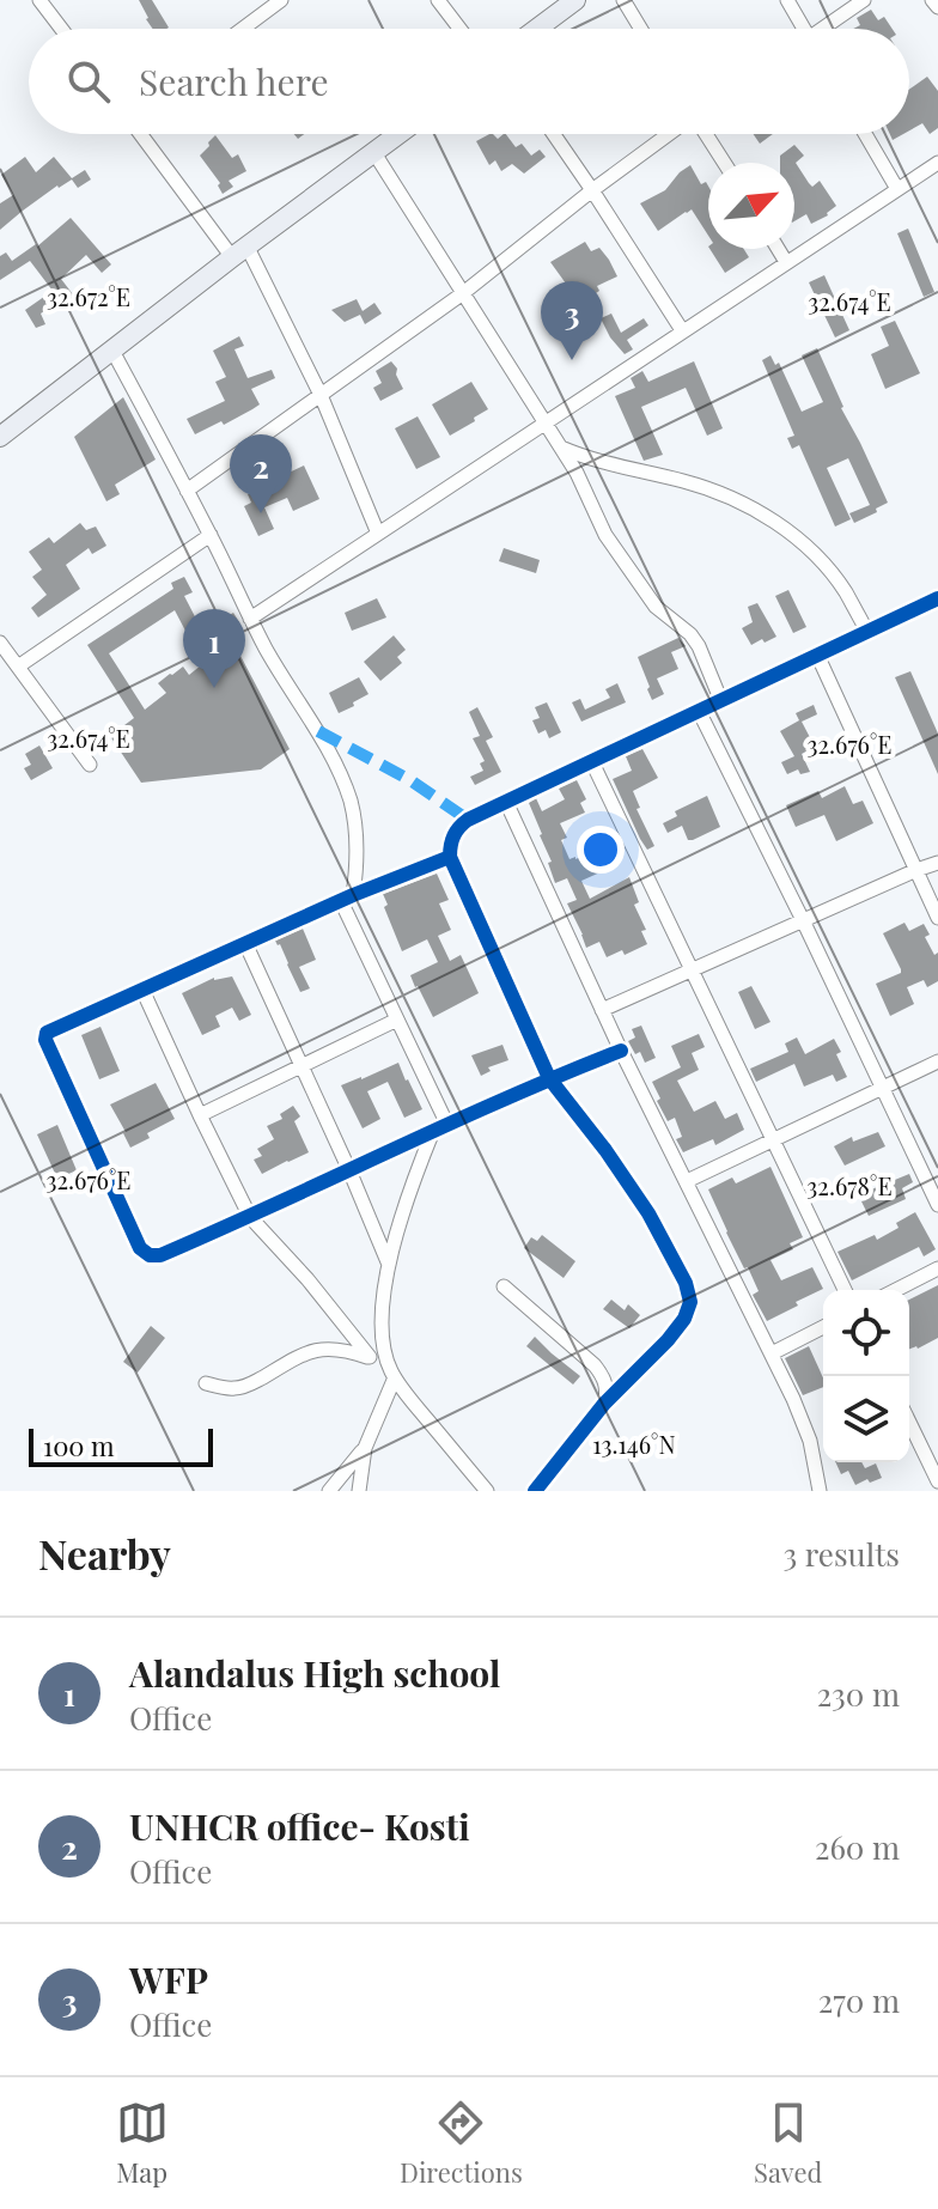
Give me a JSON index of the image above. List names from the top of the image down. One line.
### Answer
{"scale_bar":"100 m","north":"top right","page":{"search":"Search here","pins":["3","2","1"],"scale":"100 m","heading":["Nearby","3 results"],"list":[{"mark":"1","name":"Alandalus High school","note":"Office","value":"230 m"},{"mark":"2","name":"UNHCR office- Kosti","note":"Office","value":"260 m"},{"mark":"3","name":"WFP","note":"Office","value":"270 m"}],"nav":["Map","Directions","Saved"]},"coordinates":["32.672°E","32.674°E","32.676°E","32.678°E","13.146°N"]}
